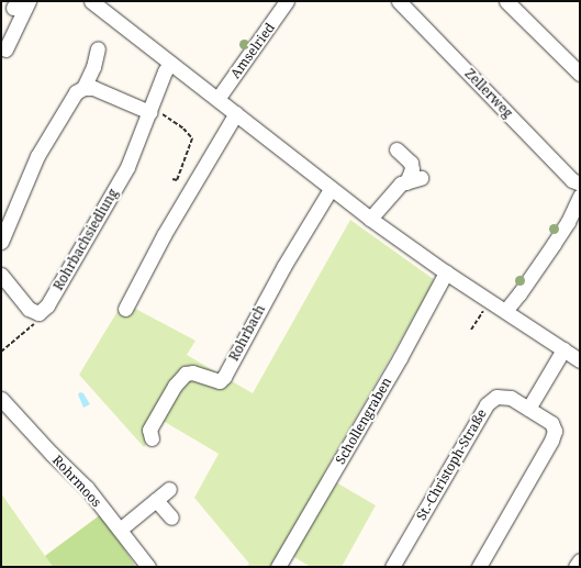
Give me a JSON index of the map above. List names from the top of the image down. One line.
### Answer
{"streets":{"street":["Amselried","Zellerweg","Rohrbachsiedlung","Rohrbach","Schollengraben","St.-Christoph-Straße","Rohrmoos"]}}
